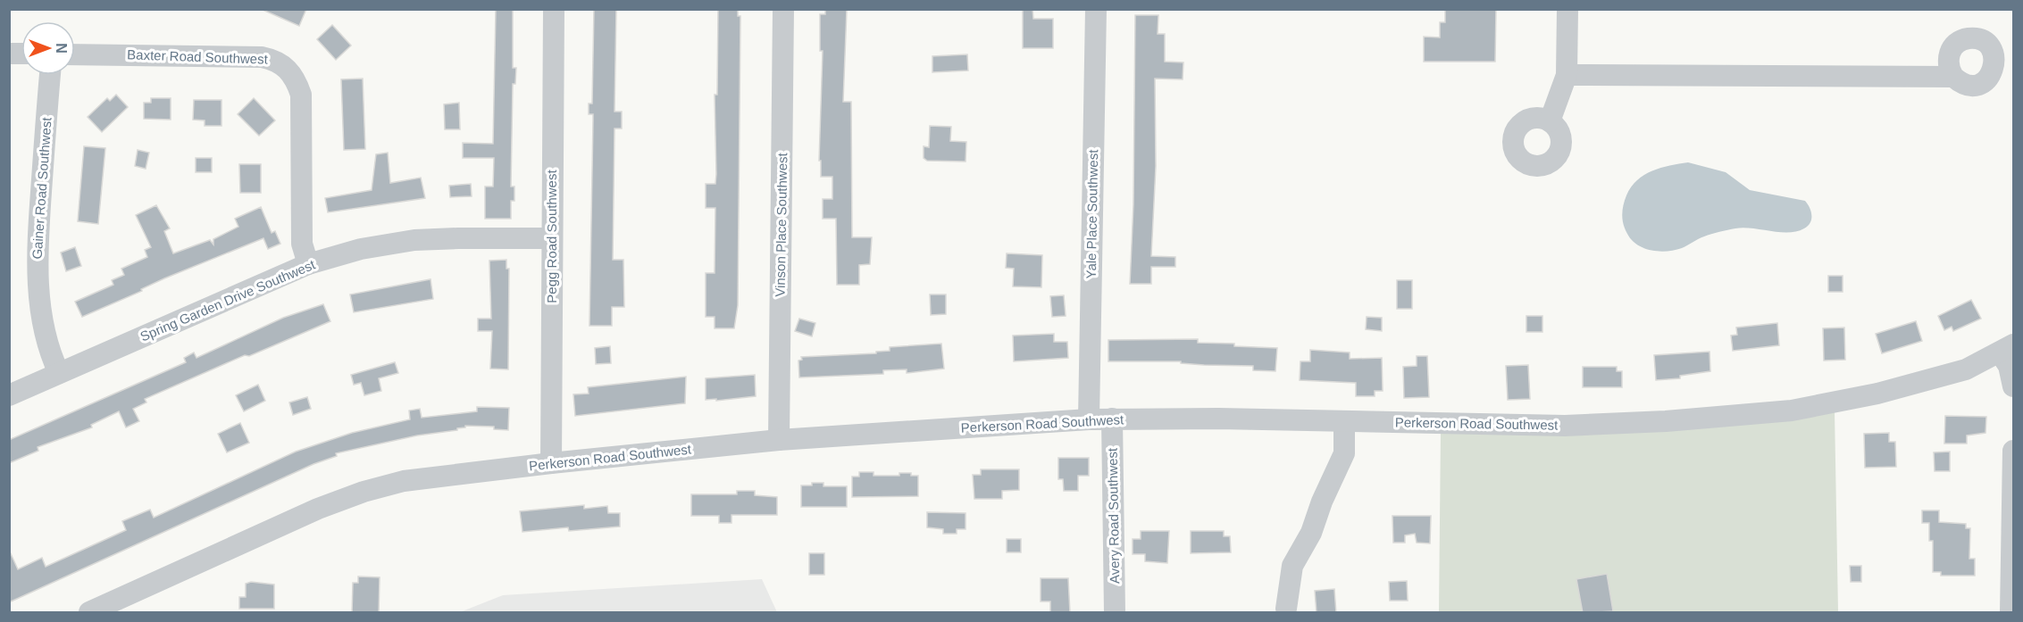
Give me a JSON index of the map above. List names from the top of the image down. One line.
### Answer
{"streets":{"street":["Baxter Road Southwest","Gainer Road Southwest","Yale Place Southwest","Vinson Place Southwest","Pegg Road Southwest","Spring Garden Drive Southwest","Perkerson Road Southwest","Avery Road Southwest"]},"crossings":[["Baxter Road Southwest","Spring Garden Drive Southwest"],["Gainer Road Southwest","Spring Garden Drive Southwest"],["Yale Place Southwest","Perkerson Road Southwest"],["Vinson Place Southwest","Perkerson Road Southwest"],["Pegg Road Southwest","Spring Garden Drive Southwest"],["Pegg Road Southwest","Perkerson Road Southwest"],["Perkerson Road Southwest","Avery Road Southwest"]],"north":"right"}
